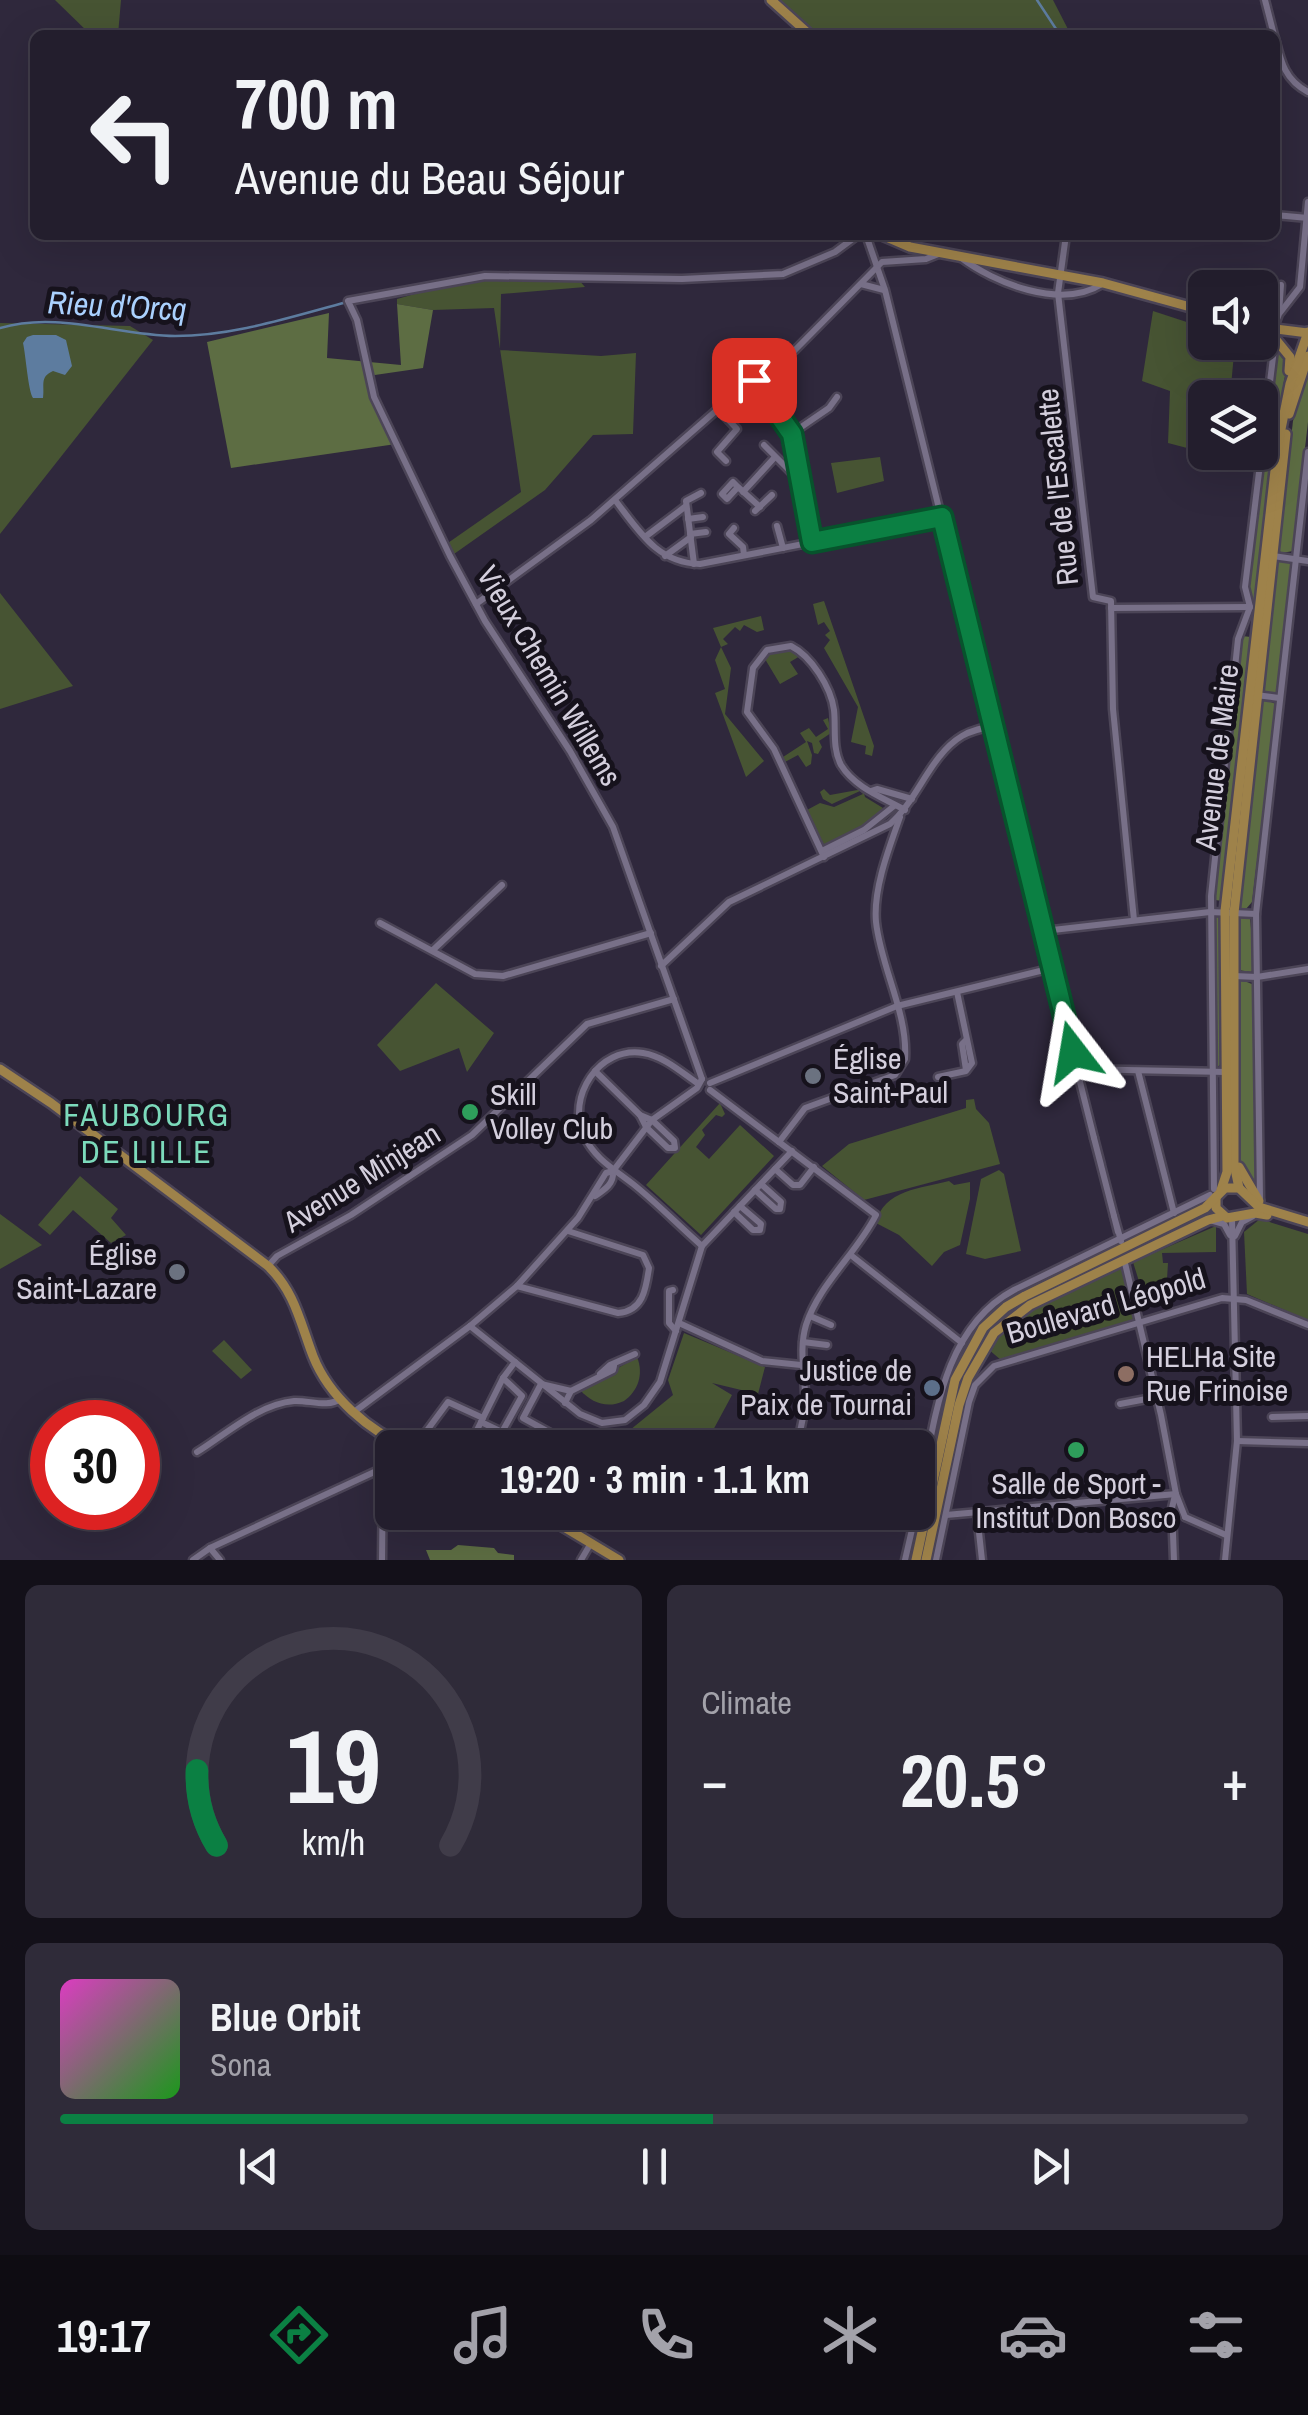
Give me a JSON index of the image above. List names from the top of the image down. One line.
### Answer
{"streets":{"main road":["Avenue de Maire","Boulevard Léopold"],"street":["Rue de l'Escalette","Vieux Chemin Willems","Avenue Minjean"]},"crossings":[["Vieux Chemin Willems","Avenue Minjean"],["Avenue de Maire","Boulevard Léopold"]],"districts":["FAUBOURG DE LILLE"],"water":["Rieu d'Orcq"],"places":["Église Saint-Paul","Skill Volley Club","Église Saint-Lazare","HELHa Site Rue Frinoise","Justice de Paix de Tournai","Salle de Sport - Institut Don Bosco"],"page":{"turn":["700 m","Avenue du Beau Séjour"],"limit":"30","trip":"19:20 · 3 min · 1.1 km","tile":"Climate","heat":["−","20.5°","+"],"song":["Blue Orbit","Sona"],"tabs":"19:17","gauge":["19","km/h"]}}
